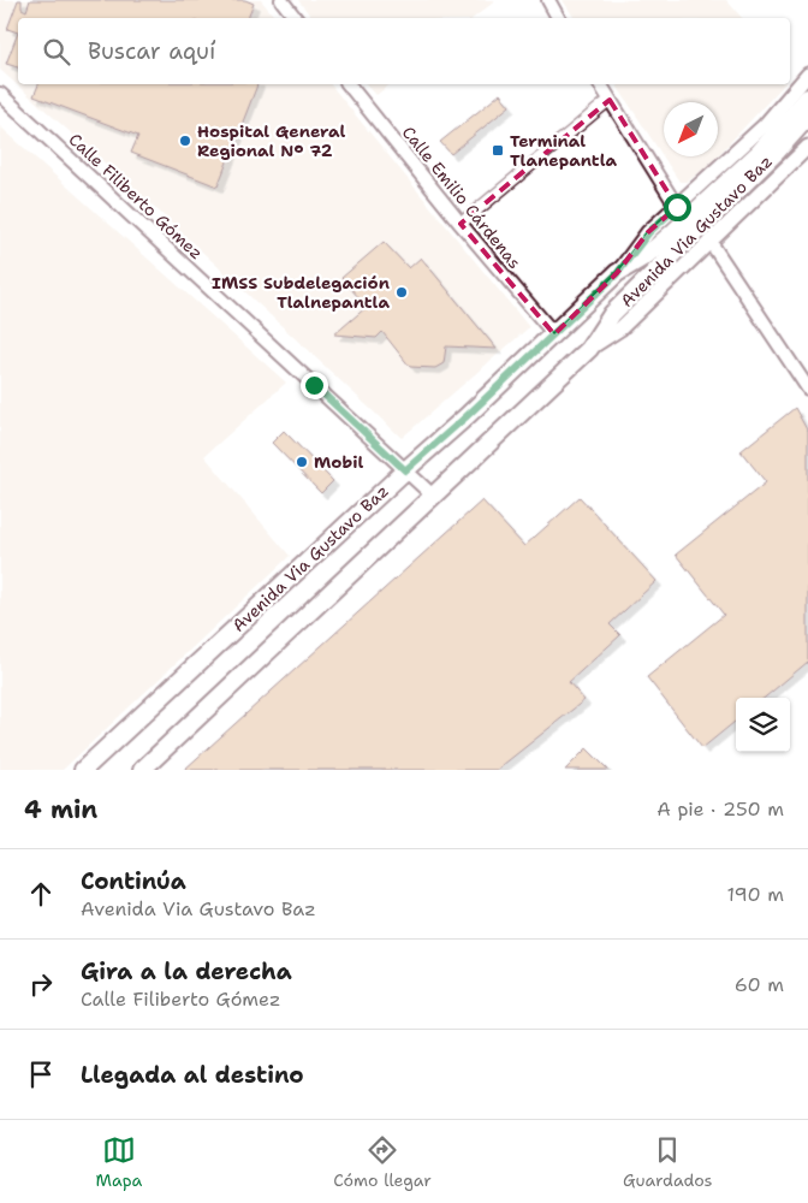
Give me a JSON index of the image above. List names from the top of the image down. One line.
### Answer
{"streets":{"main road":["Avenida Via Gustavo Baz"],"street":["Calle Filiberto Gómez","Calle Emilio Cárdenas"]},"crossings":[["Calle Filiberto Gómez","Avenida Via Gustavo Baz"],["Calle Emilio Cárdenas","Avenida Via Gustavo Baz"]],"places":{"other":["Hospital General Regional N° 72","IMSS Subdelegación Tlalnepantla","Mobil"],"transit":["Terminal Tlanepantla"]},"north":"bottom left","page":{"search":"Buscar aquí","heading":["4 min","A pie · 250 m"],"list":[["Continúa","Avenida Via Gustavo Baz","190 m"],["Gira a la derecha","Calle Filiberto Gómez","60 m"],"Llegada al destino"],"nav":["Mapa","Cómo llegar","Guardados"]}}
